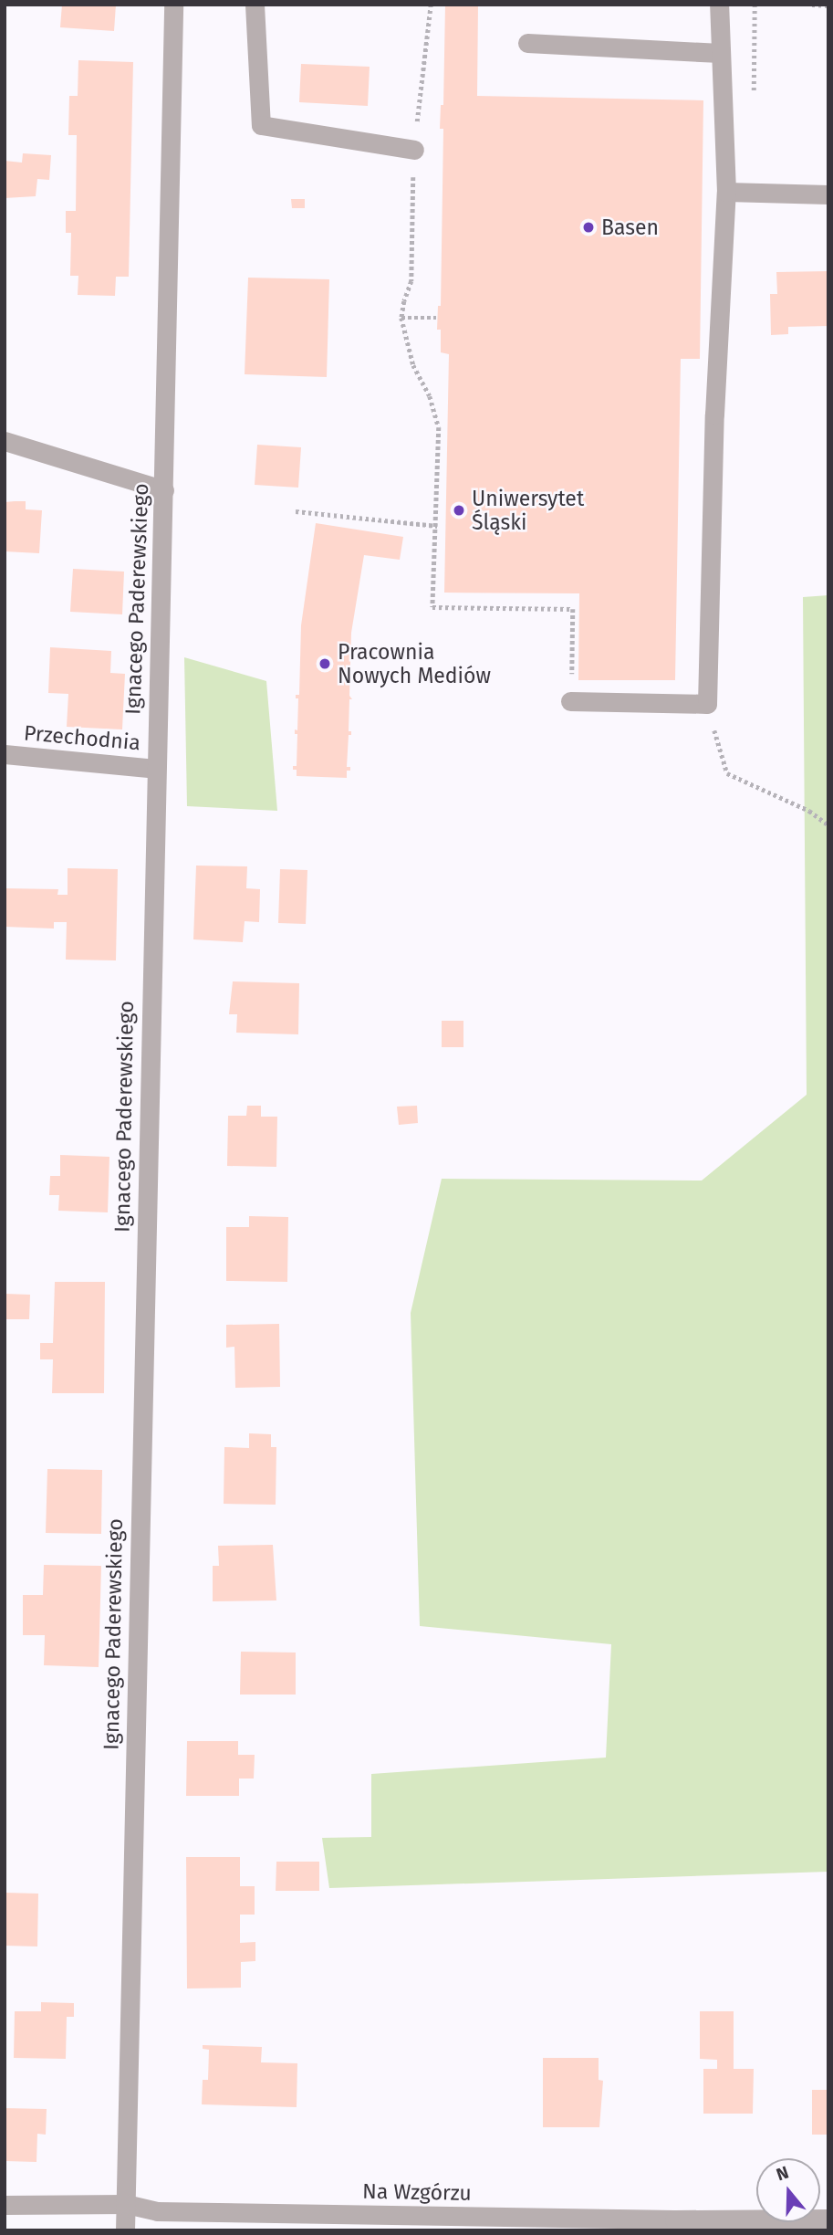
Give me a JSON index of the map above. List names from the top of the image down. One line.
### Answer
{"streets":{"street":["Ignacego Paderewskiego","Przechodnia","Na Wzgórzu"]},"crossings":[["Ignacego Paderewskiego","Przechodnia"],["Ignacego Paderewskiego","Na Wzgórzu"]],"places":["Basen","Uniwersytet Śląski","Pracownia Nowych Mediów"],"north":"top"}
